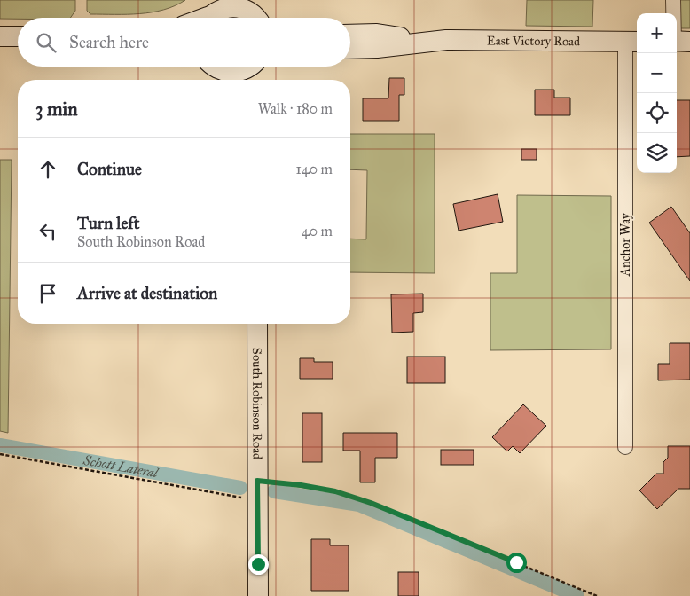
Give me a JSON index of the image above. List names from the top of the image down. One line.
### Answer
{"streets":{"street":["East Victory Road","Anchor Way","South Robinson Road"]},"crossings":[["East Victory Road","Anchor Way"]],"water":["Schott Lateral"],"page":{"map_buttons":["+","−"],"search":"Search here","heading":["3 min","Walk · 180 m"],"list":[["Continue","140 m"],["Turn left","South Robinson Road","40 m"],"Arrive at destination"]}}
